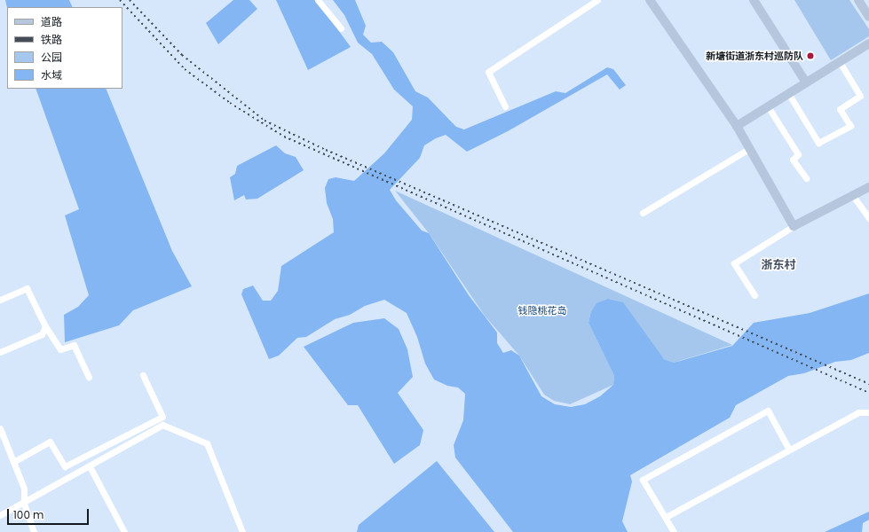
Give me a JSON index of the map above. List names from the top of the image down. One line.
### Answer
{"districts":["浙东村"],"parks":["钱隐桃花岛"],"places":["新塘街道浙东村巡防队"],"legend":["道路","铁路","公园","水域"],"scale_bar":"100 m"}
